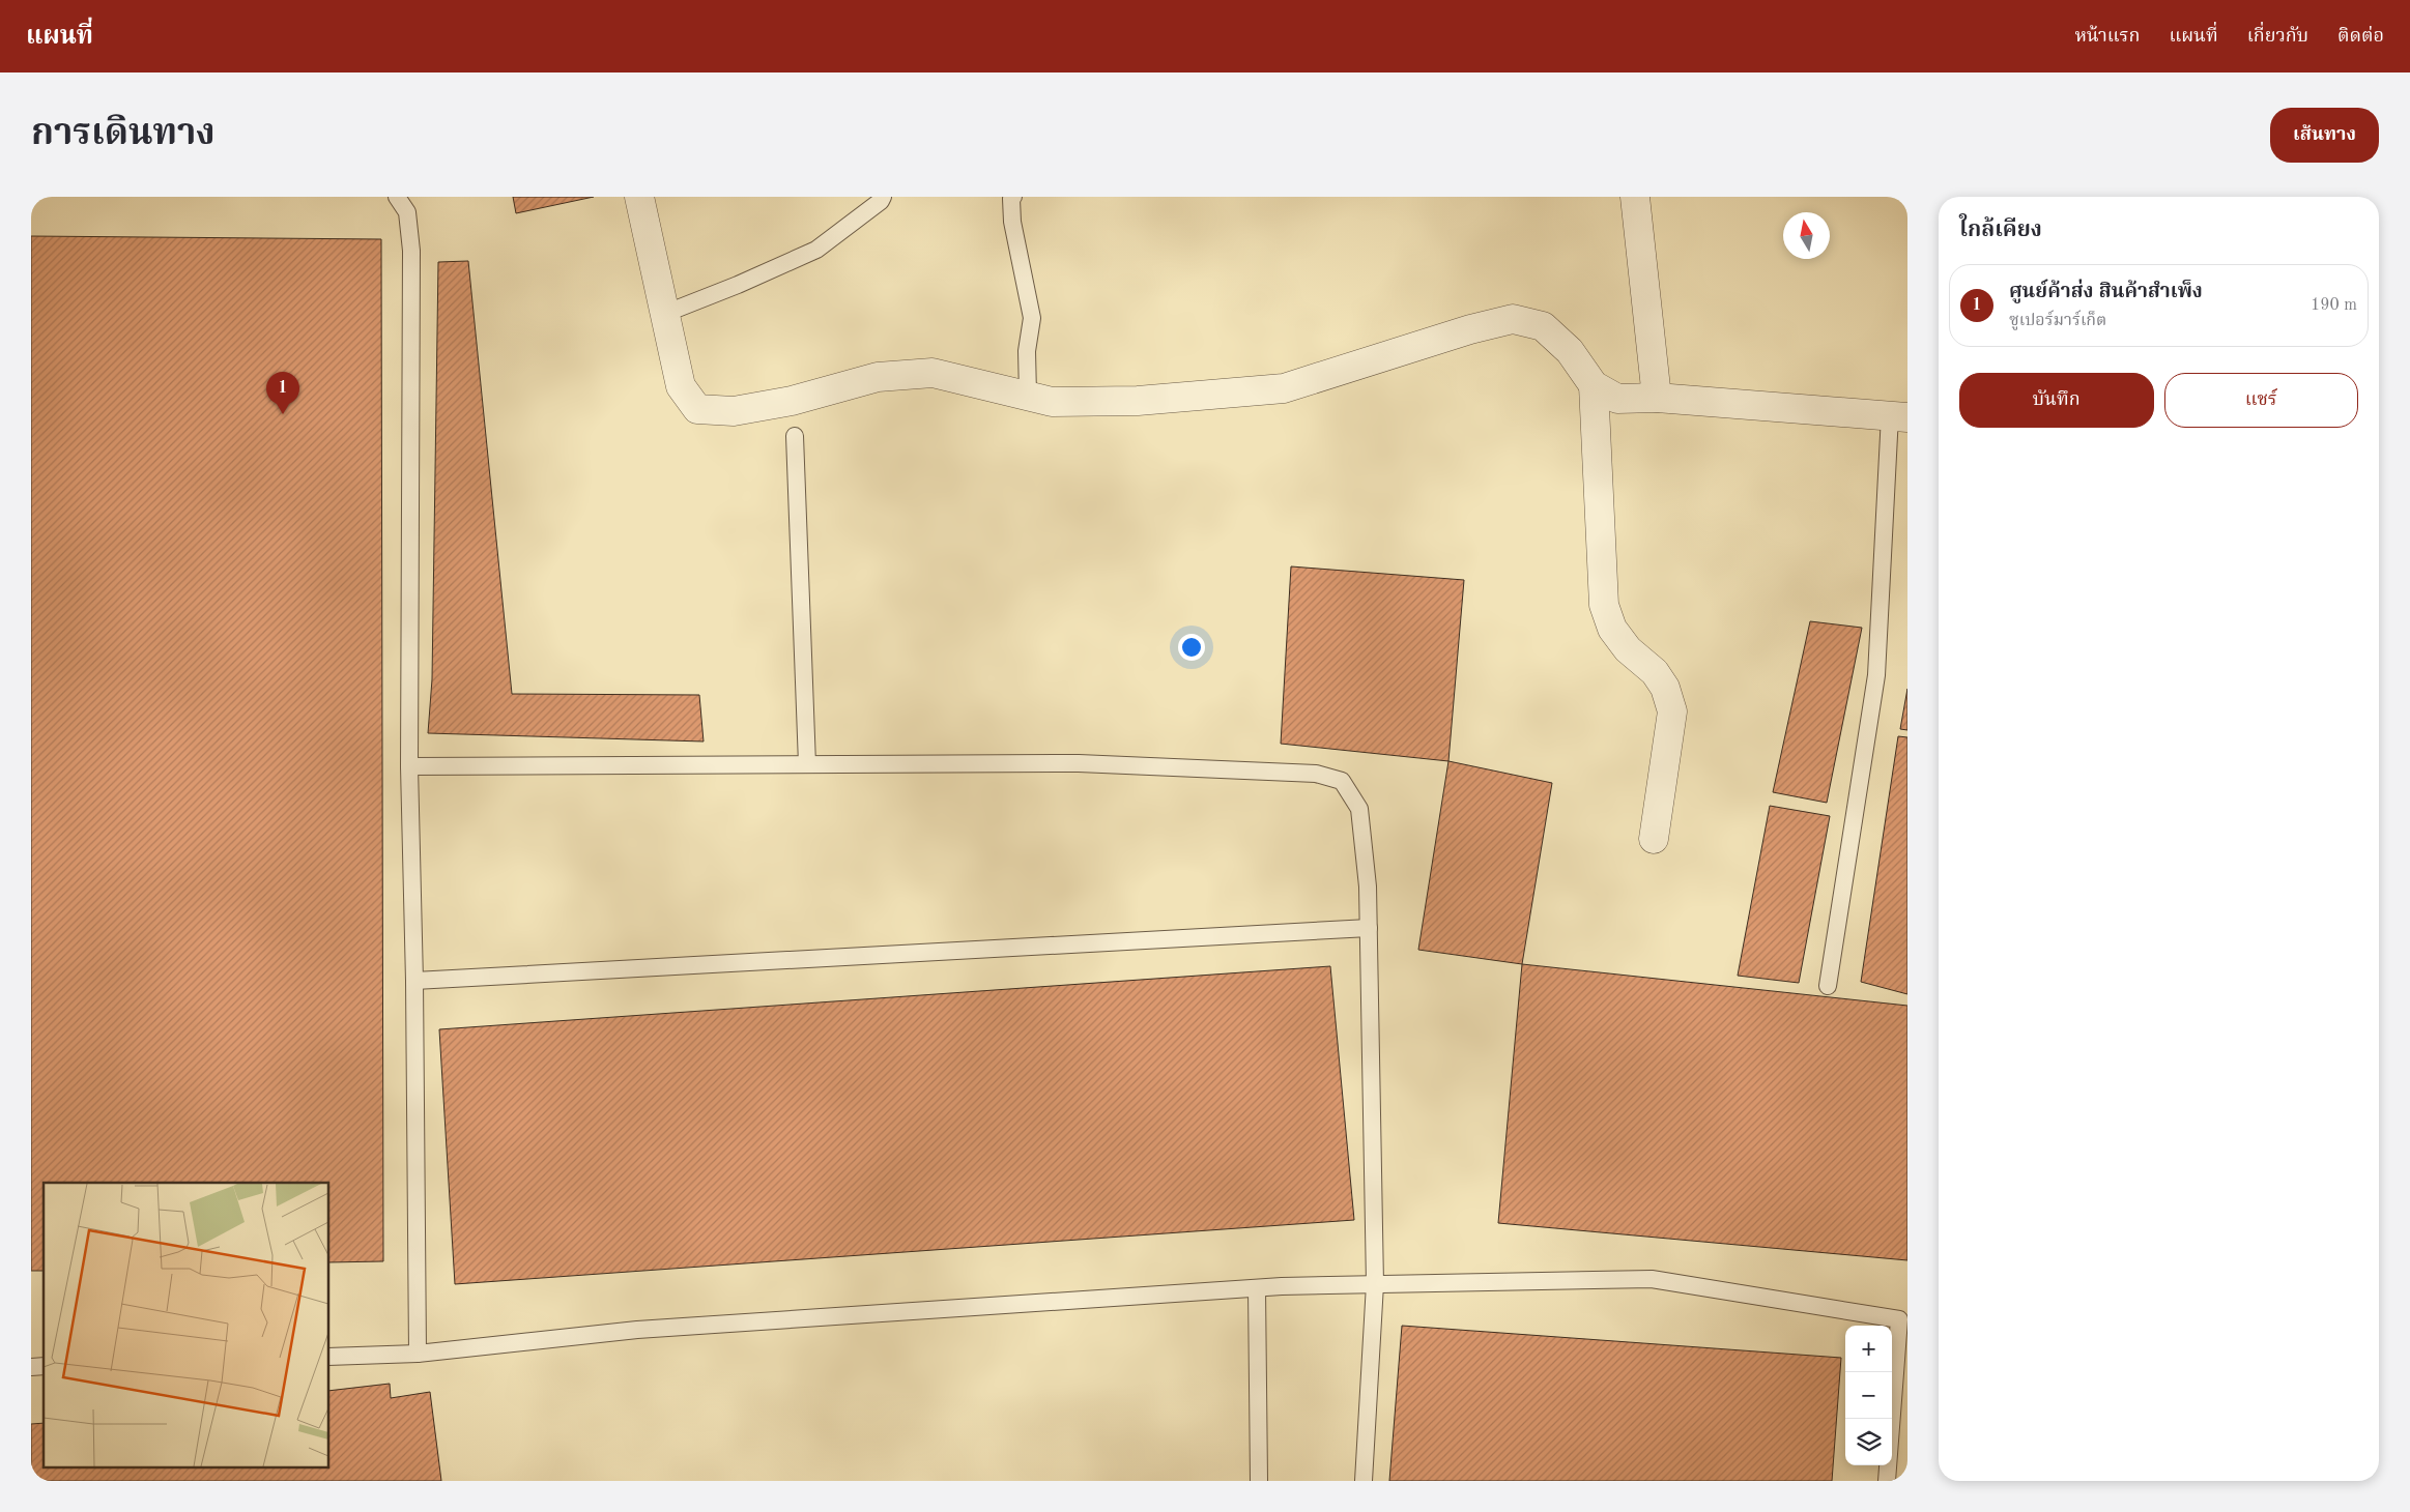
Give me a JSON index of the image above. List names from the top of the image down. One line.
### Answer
{"north":"top","page":{"header":"แผนที่","nav":["หน้าแรก","แผนที่","เกี่ยวกับ","ติดต่อ"],"title":"การเดินทาง","buttons":["เส้นทาง",["บันทึก","แชร์"]],"heading":"ใกล้เคียง","list":[{"mark":"1","name":"ศูนย์ค้าส่ง สินค้าสำเพ็ง","note":"ซูเปอร์มาร์เก็ต","value":"190 m"}],"pins":"1","map_buttons":["+","−"]}}
